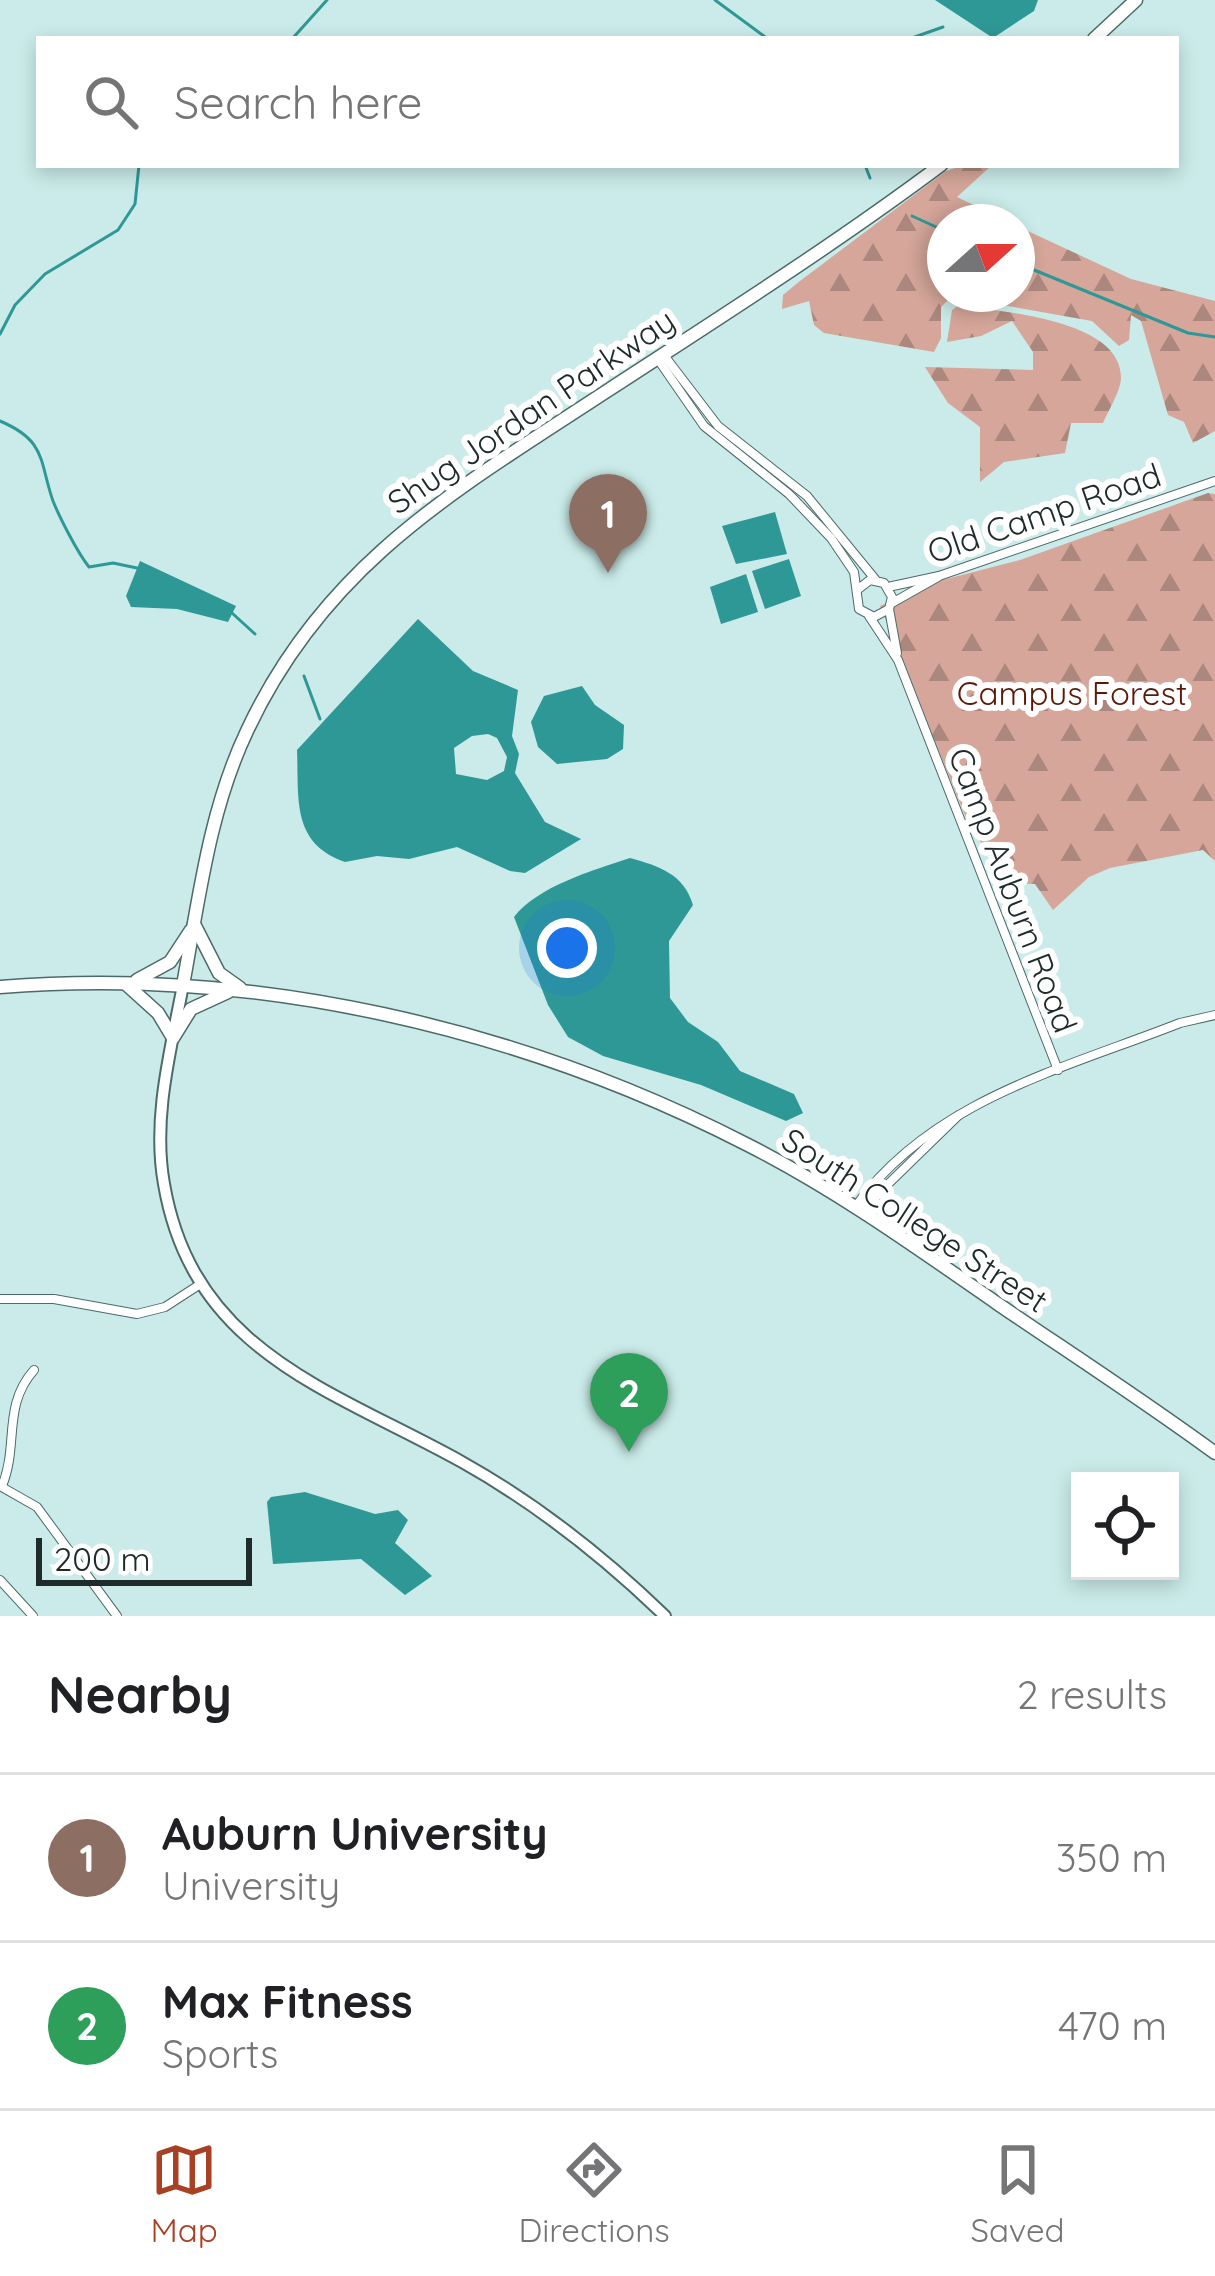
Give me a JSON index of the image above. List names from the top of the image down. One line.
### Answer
{"streets":{"main road":["Shug Jordan Parkway","South College Street"],"street":["Old Camp Road","Camp Auburn Road"]},"crossings":[["Shug Jordan Parkway","South College Street"],["Old Camp Road","Camp Auburn Road"]],"parks":["Campus Forest"],"scale_bar":"200 m","north":"right","page":{"search":"Search here","pins":["1","2"],"scale":"200 m","heading":["Nearby","2 results"],"list":[{"mark":"1","name":"Auburn University","note":"University","value":"350 m"},{"mark":"2","name":"Max Fitness","note":"Sports","value":"470 m"}],"nav":["Map","Directions","Saved"]}}
